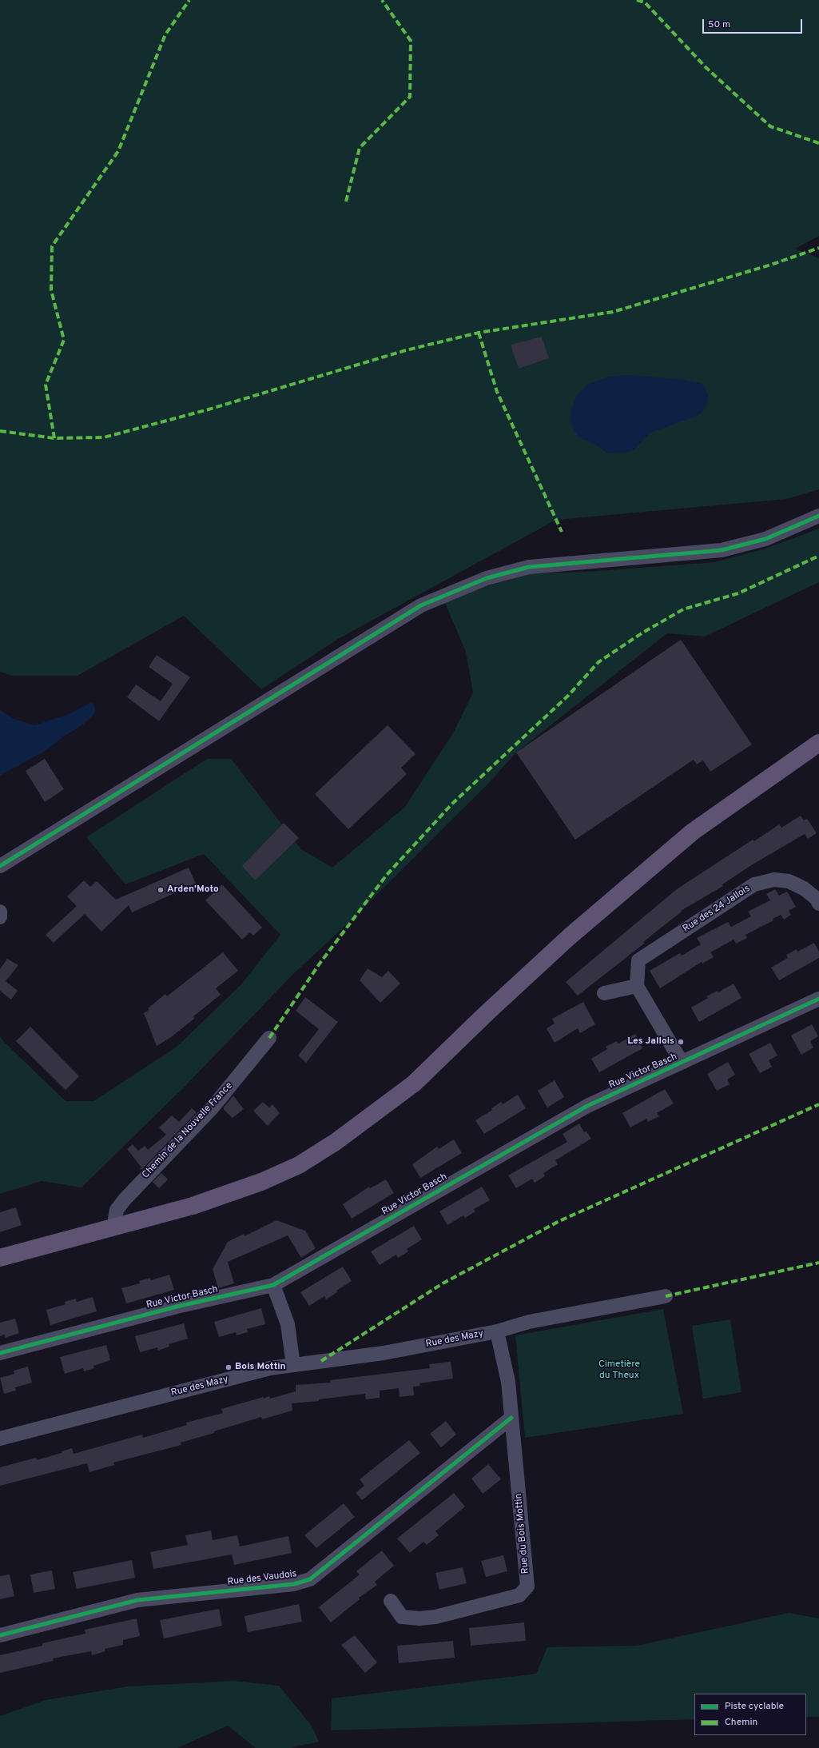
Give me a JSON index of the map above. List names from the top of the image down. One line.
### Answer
{"streets":{"street":["Rue des 24 Jallois","Rue Victor Basch","Chemin de la Nouvelle France","Rue des Mazy","Rue du Bois Mottin","Rue des Vaudois"]},"crossings":[["Rue des Mazy","Rue du Bois Mottin"],["Rue du Bois Mottin","Rue des Vaudois"]],"parks":["Cimetière du Theux"],"places":["Arden'Moto","Les Jallois","Bois Mottin"],"legend":["Piste cyclable","Chemin"],"scale_bar":"50 m"}
